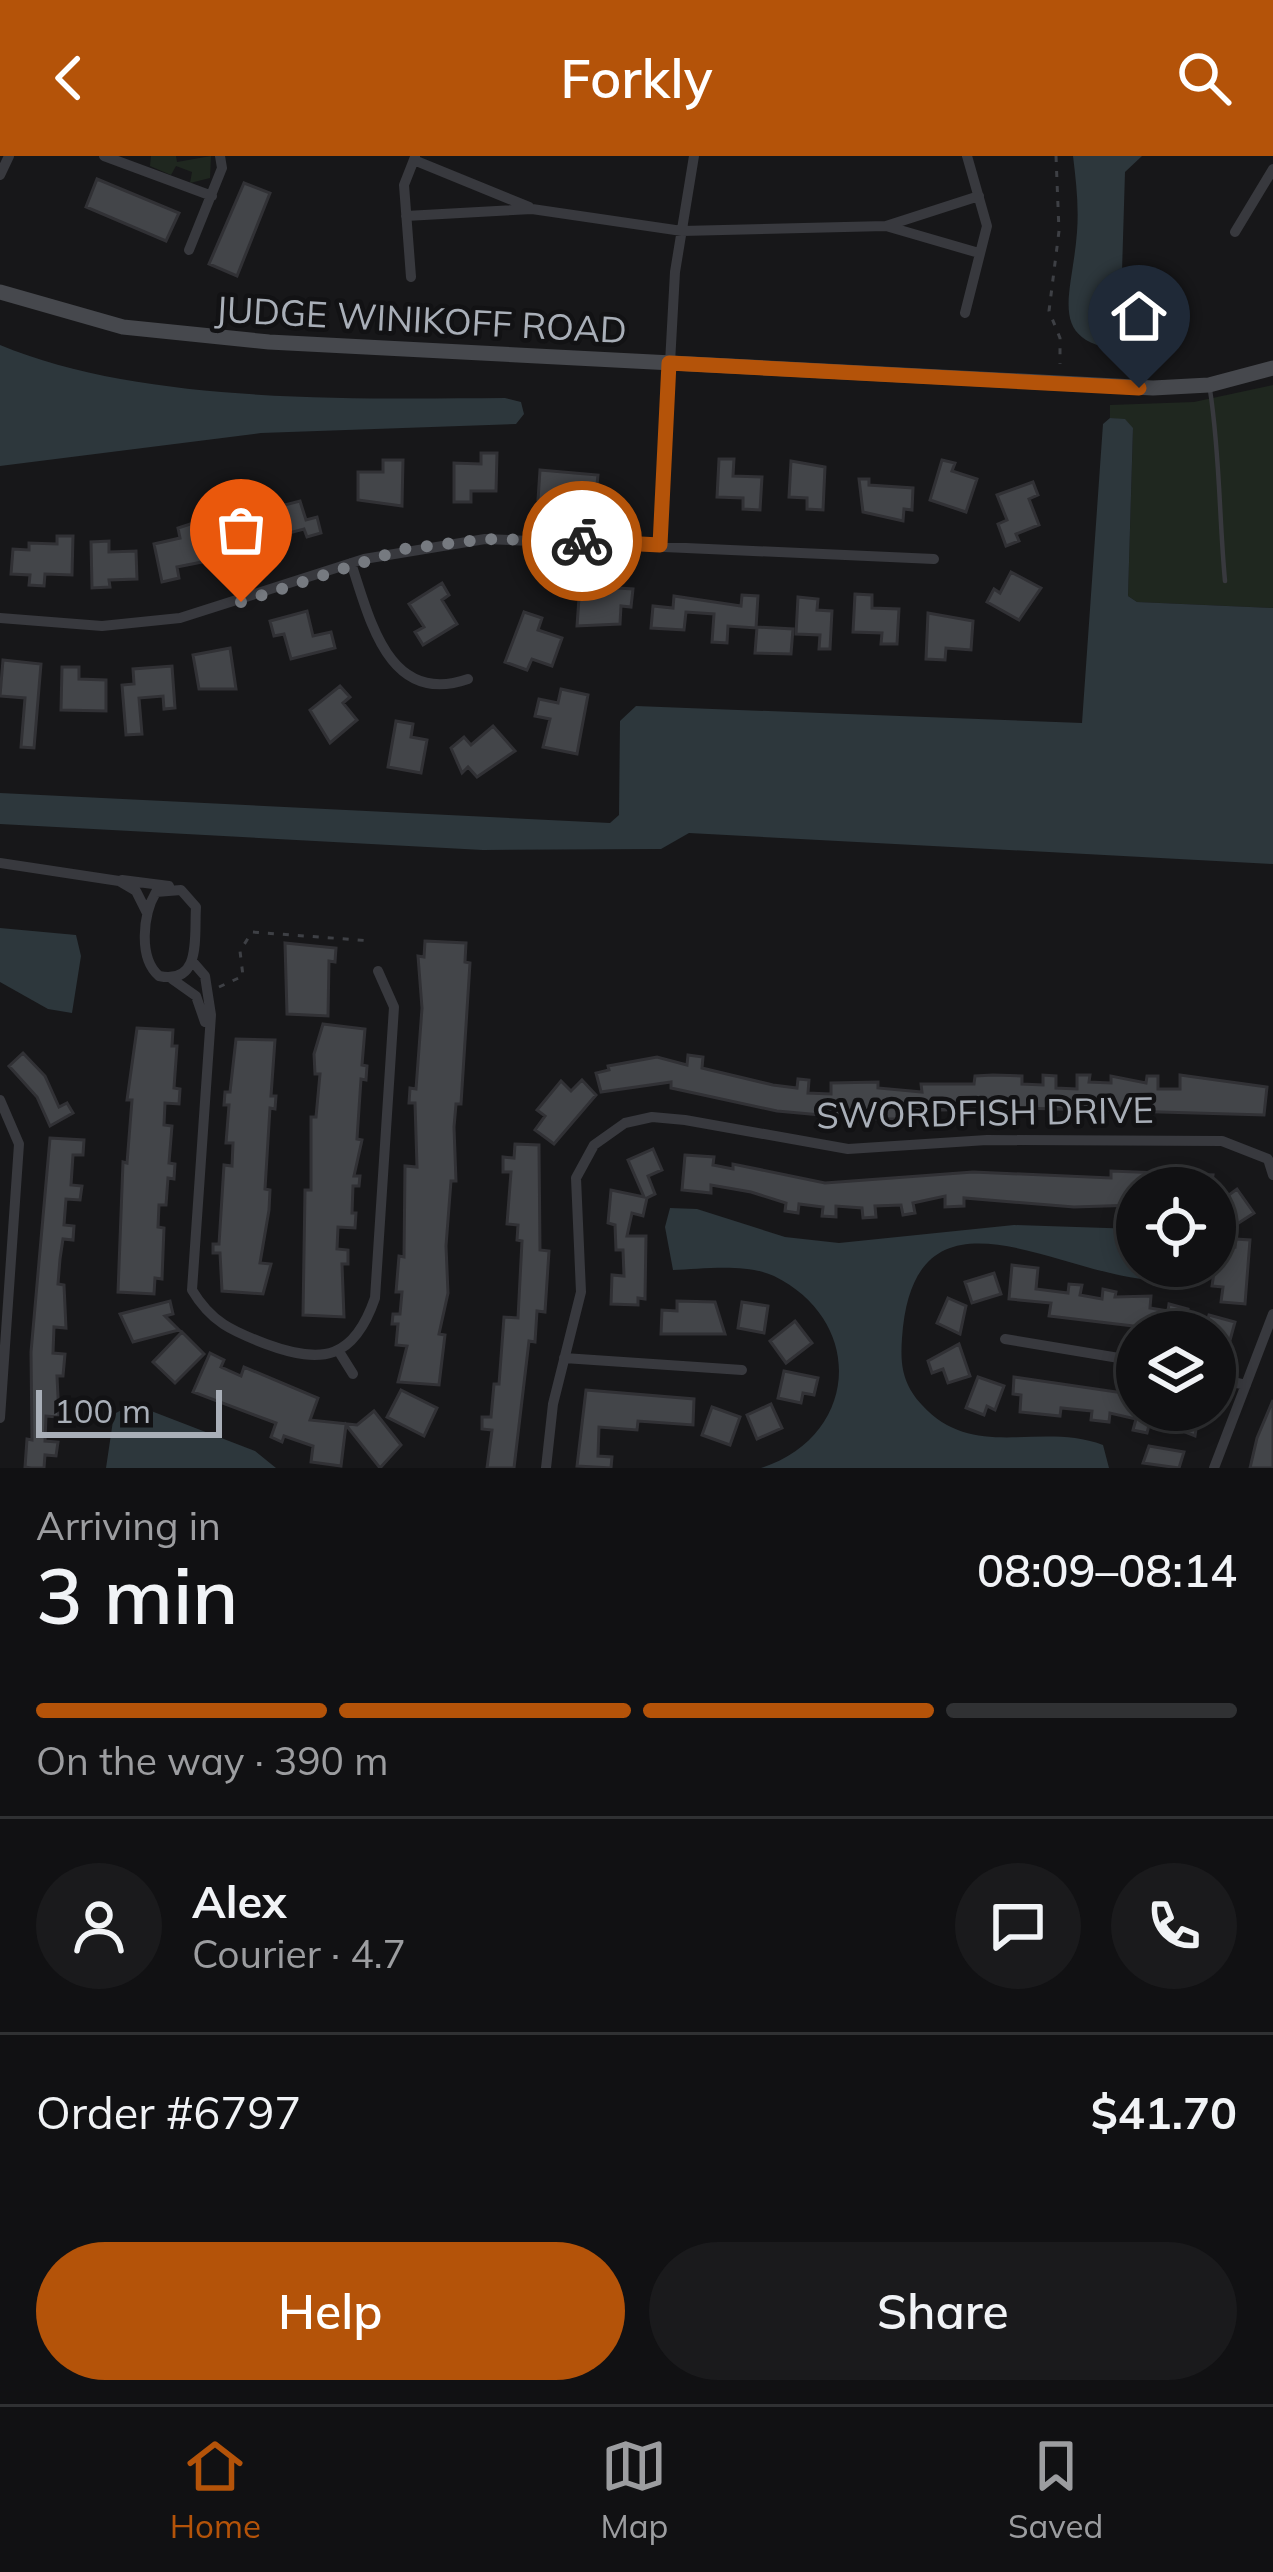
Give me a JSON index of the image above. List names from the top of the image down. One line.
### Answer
{"streets":{"street":["JUDGE WINIKOFF ROAD","SWORDFISH DRIVE"]},"scale_bar":"100 m","page":{"header":"Forkly","scale":"100 m","heading":["3 min","Arriving in","08:09–08:14"],"panel":["Alex","Courier · 4.7","Order #6797","$41.70"],"bar":"On the way · 390 m","buttons":["Help","Share"],"tabs":["Home","Map","Saved"]}}
